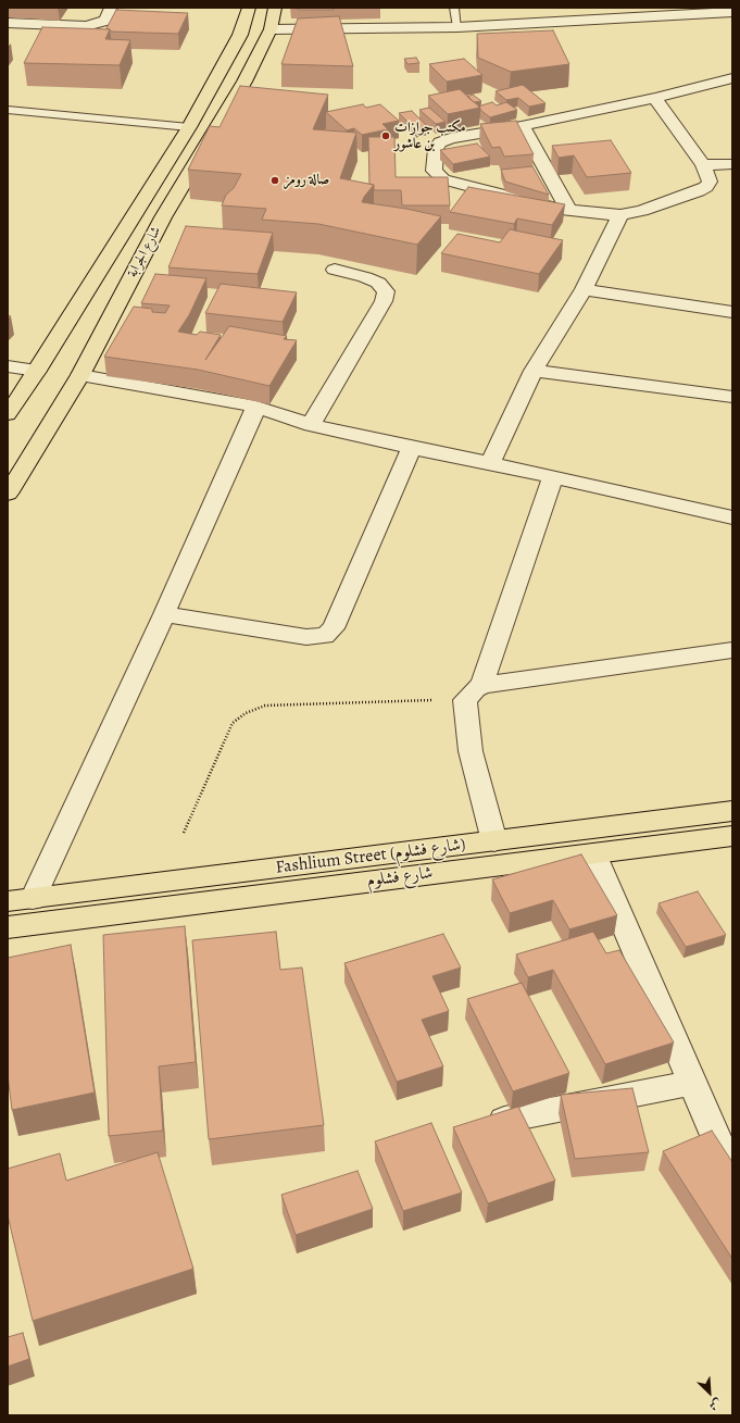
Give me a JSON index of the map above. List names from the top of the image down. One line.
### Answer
{"streets":{"main road":["شارع الجرابة","Fashlium Street (شارع فشلوم)","شارع فشلوم"]},"places":["مكتب جوازات بن عاشور","صالة رومز"],"north":"bottom right"}
